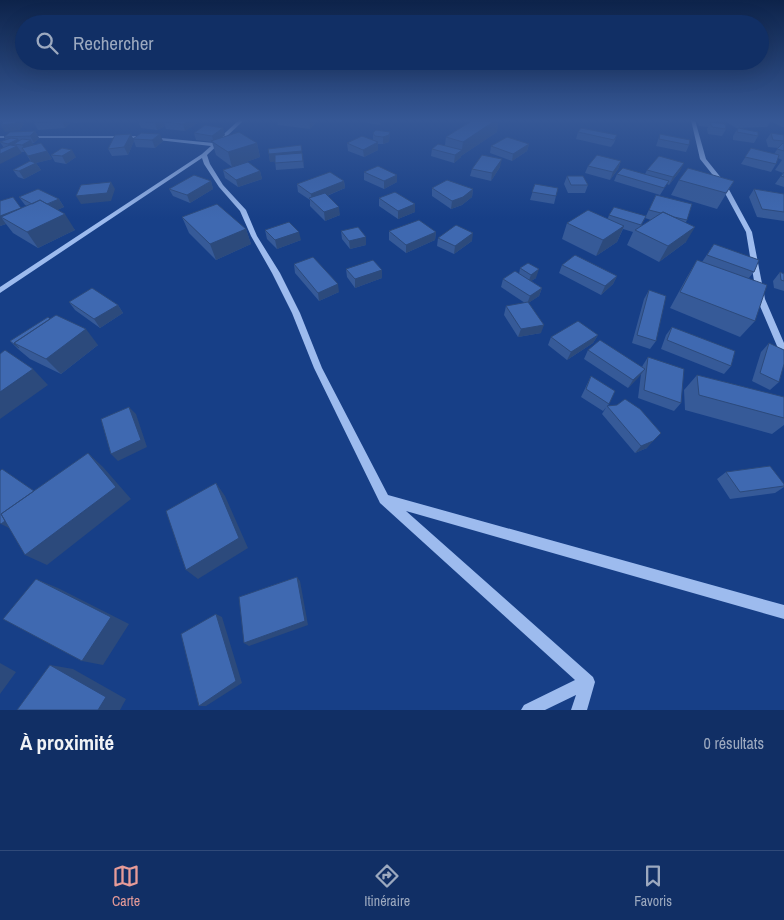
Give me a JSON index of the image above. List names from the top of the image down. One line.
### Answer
{"page":{"search":"Rechercher","heading":["À proximité","0 résultats"],"nav":["Carte","Itinéraire","Favoris"]}}
